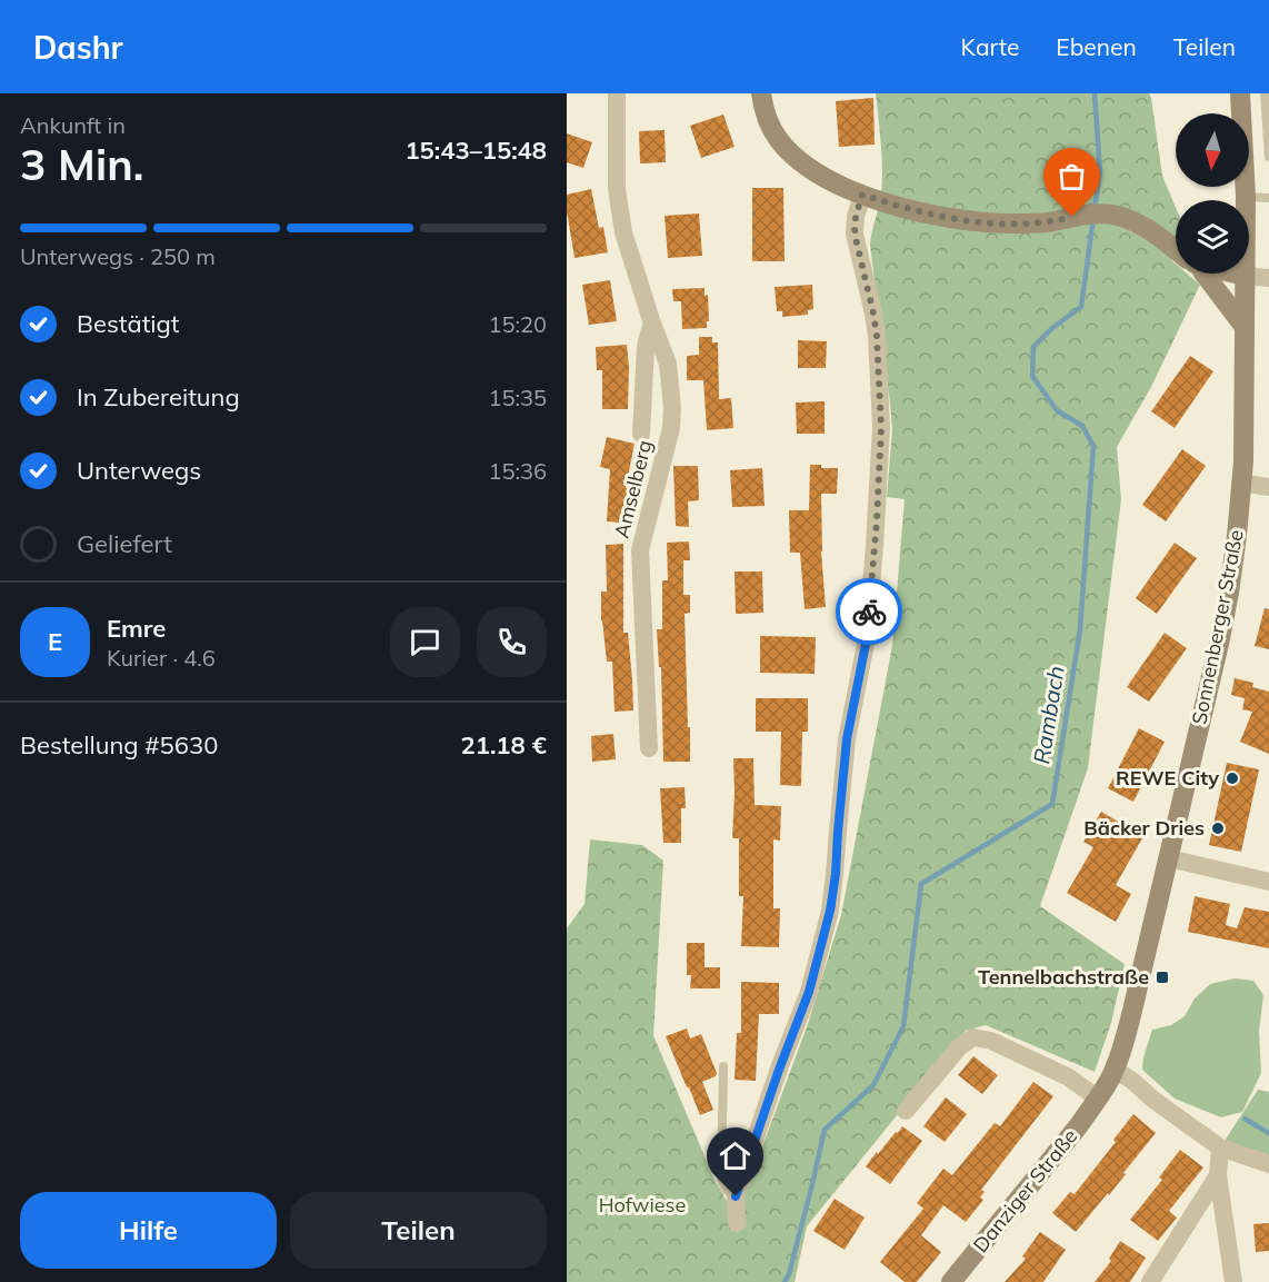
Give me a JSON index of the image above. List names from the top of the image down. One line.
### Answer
{"streets":{"main road":["Sonnenberger Straße","Danziger Straße"],"street":["Amselberg"]},"crossings":[["Sonnenberger Straße","Danziger Straße"]],"water":["Rambach"],"parks":["Hofwiese"],"places":{"other":["REWE City","Bäcker Dries"],"transit":["Tennelbachstraße"]},"north":"bottom","page":{"header":"Dashr","nav":["Karte","Ebenen","Teilen"],"heading":["3 Min.","Ankunft in","15:43–15:48"],"panel":["Emre","Kurier · 4.6","Bestellung #5630","21.18 €"],"bar":"Unterwegs · 250 m","list":[["Bestätigt","15:20"],["In Zubereitung","15:35"],["Unterwegs","15:36"],"Geliefert"],"round":"E","buttons":["Hilfe","Teilen"]}}
